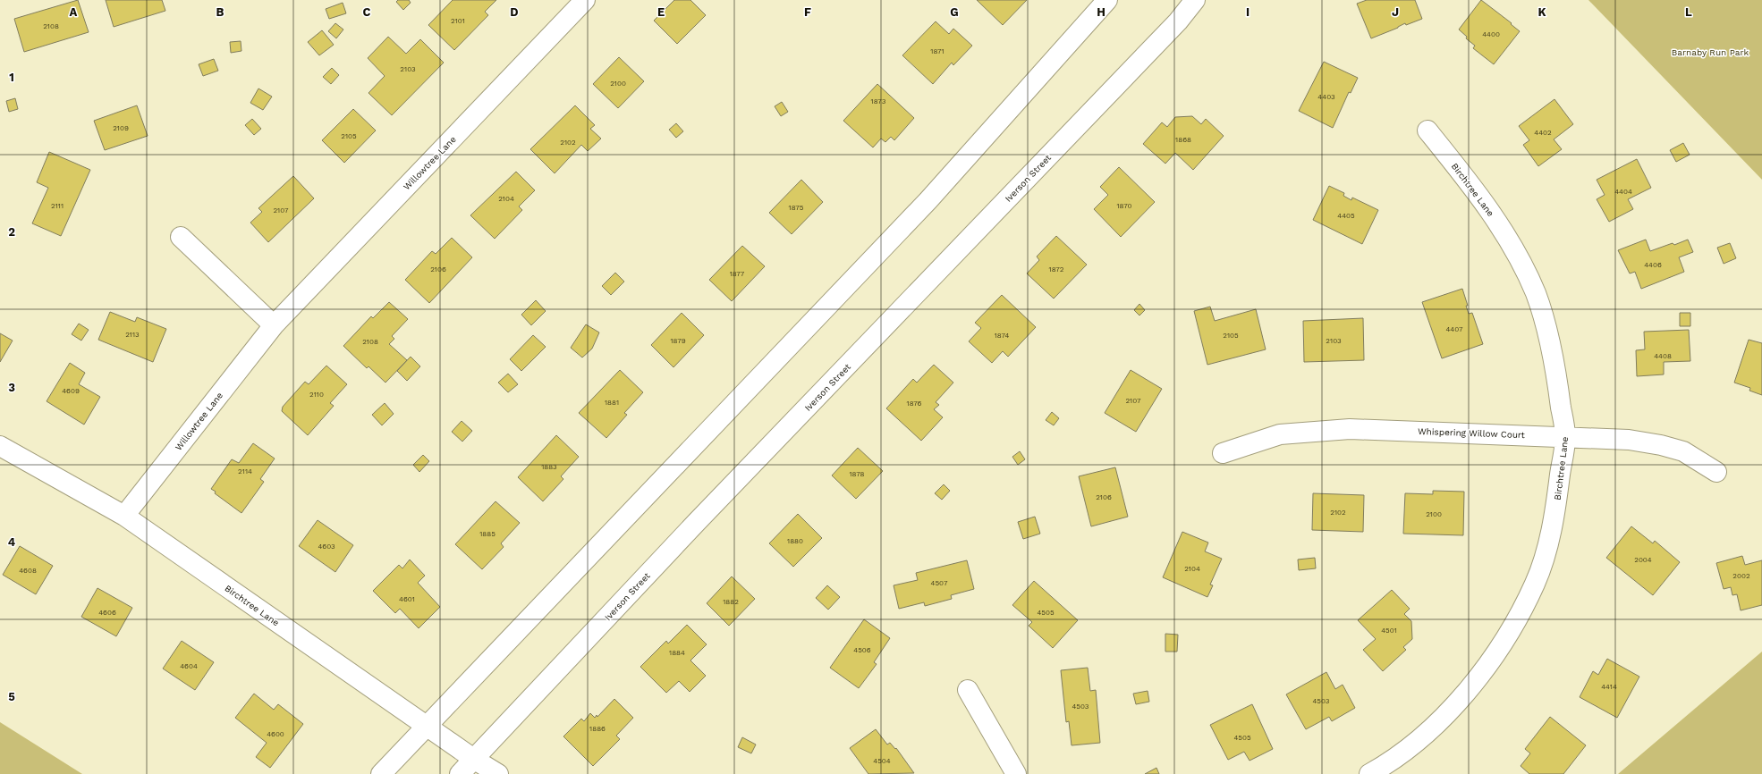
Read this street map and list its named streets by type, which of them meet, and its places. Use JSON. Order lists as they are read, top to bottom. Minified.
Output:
{"streets":{"street":["Willowtree Lane","Iverson Street","Birchtree Lane","Whispering Willow Court"]},"crossings":[["Willowtree Lane","Birchtree Lane"],["Iverson Street","Birchtree Lane"],["Birchtree Lane","Whispering Willow Court"]],"parks":["Barnaby Run Park"],"house_numbers":["2101","2108","4400","1871","2103","2100","4403","1873","2109","4402","2105","1868","2102","4404","2104","2111","1870","1875","2107","4405","4406","2106","1872","1877","4407","2113","1874","2105","1879","2103","2108","4408","4609","2110","2107","1881","1876","1883","2114","1878","2106","2102","2100","1885","1880","4603","2004","2104","4608","2002","4507","4601","1882","4606","4505","4501","4506","1884","4604","4414","4503","4503","1886","4600","4505","4504"],"grid":{"columns":["A","B","C","D","E","F","G","H","I","J","K","L"],"rows":["1","2","3","4","5"]}}
